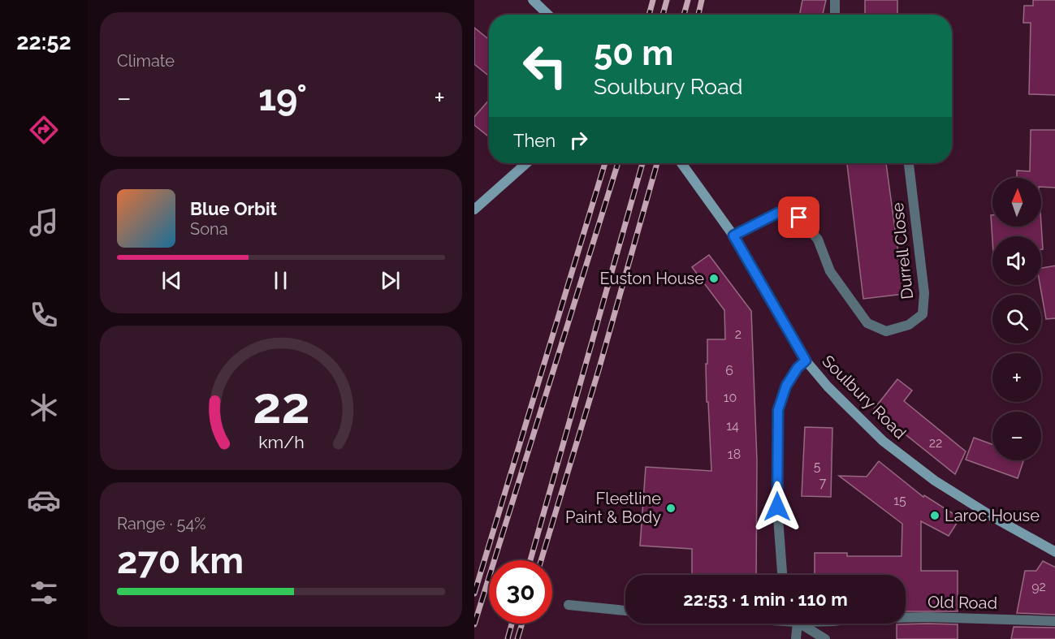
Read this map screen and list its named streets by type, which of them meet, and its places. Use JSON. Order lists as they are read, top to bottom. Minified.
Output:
{"streets":{"street":["Durrell Close","Soulbury Road","Old Road"]},"crossings":[["Durrell Close","Soulbury Road"]],"places":["Euston House","Fleetline Paint & Body","Laroc House"],"house_numbers":["2","6","10","14","22","18","5","7","15","92"],"north":"top","page":{"tabs":"22:52","tile":["Climate",["Range · 54%","270 km"]],"turn":["50 m","Soulbury Road"],"heat":["−","19°","+"],"then":"Then","map_buttons":["+","−"],"song":["Blue Orbit","Sona"],"limit":"30","trip":"22:53 · 1 min · 110 m","gauge":["22","km/h"]}}
